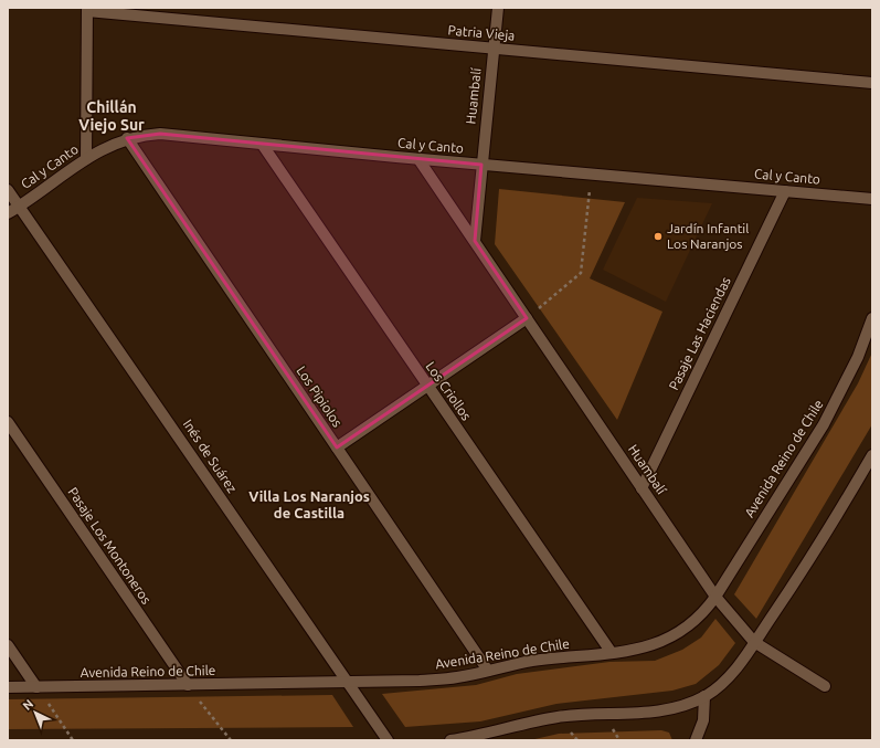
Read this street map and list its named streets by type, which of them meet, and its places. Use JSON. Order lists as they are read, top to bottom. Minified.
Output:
{"streets":{"street":["Patria Vieja","Huambalí","Cal y Canto","Pasaje Las Haciendas","Los Criollos","Los Pipiolos","Inés de Suárez","Avenida Reino de Chile","Pasaje Los Montoneros"]},"crossings":[["Patria Vieja","Huambalí"],["Huambalí","Cal y Canto"],["Huambalí","Pasaje Las Haciendas"],["Huambalí","Avenida Reino de Chile"],["Cal y Canto","Pasaje Las Haciendas"],["Cal y Canto","Los Criollos"],["Cal y Canto","Los Pipiolos"],["Cal y Canto","Inés de Suárez"],["Los Criollos","Avenida Reino de Chile"],["Los Pipiolos","Avenida Reino de Chile"],["Inés de Suárez","Avenida Reino de Chile"],["Avenida Reino de Chile","Pasaje Los Montoneros"]],"districts":["Chillán Viejo Sur","Villa Los Naranjos de Castilla"],"places":["Jardín Infantil Los Naranjos"],"north":"top left"}
